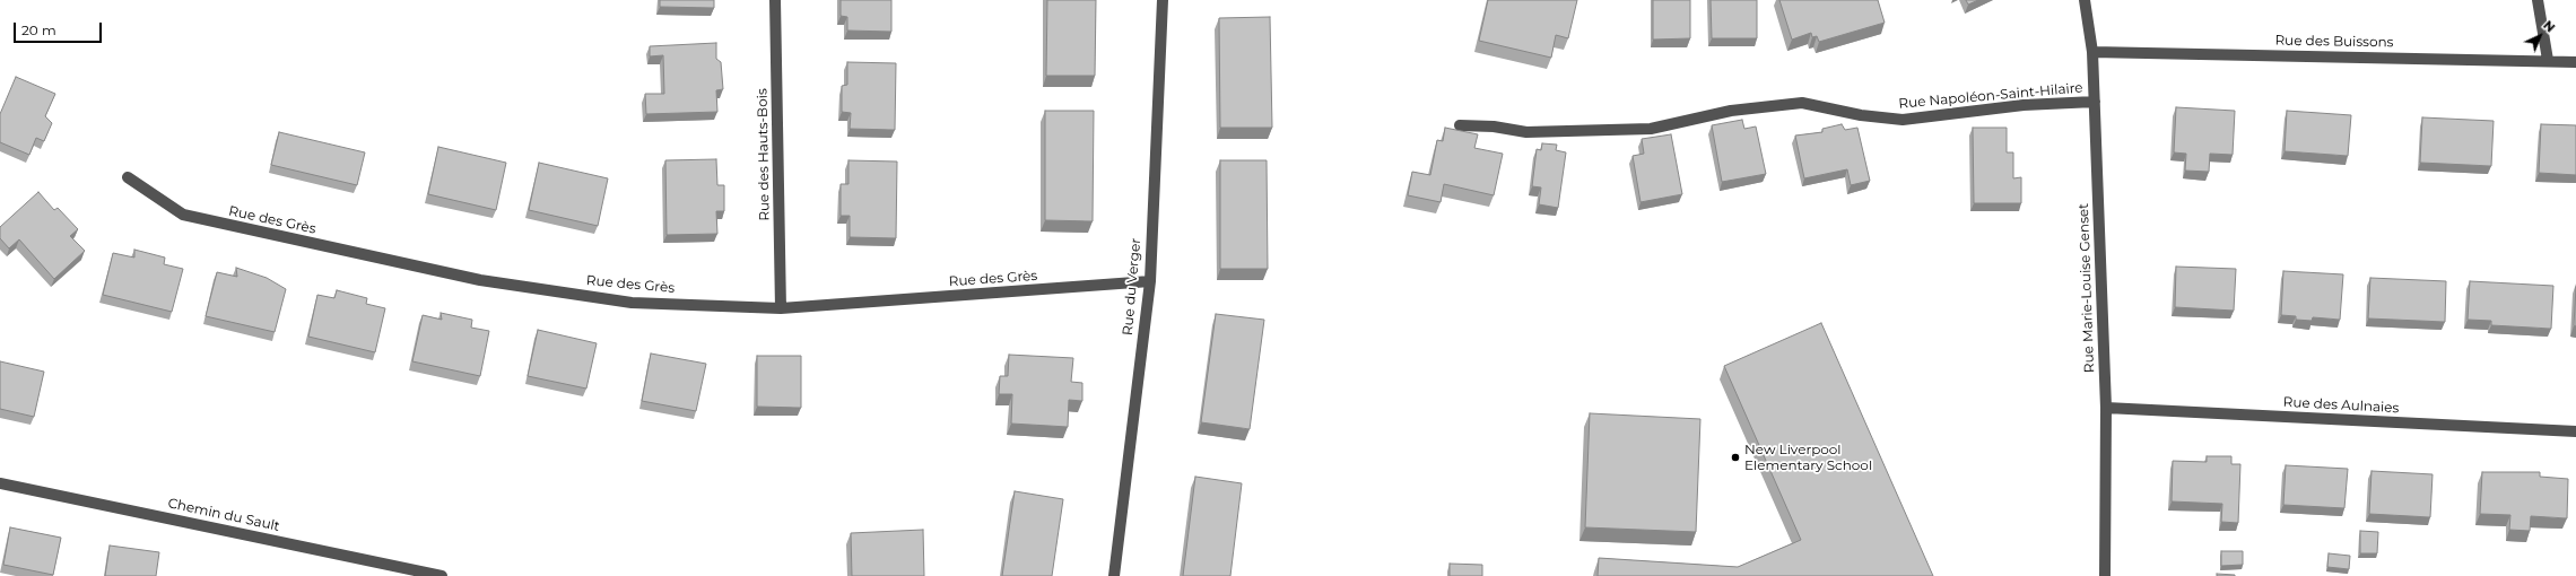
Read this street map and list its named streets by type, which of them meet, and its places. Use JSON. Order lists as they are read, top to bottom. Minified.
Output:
{"streets":{"street":["Rue des Buissons","Rue Napoléon-Saint-Hilaire","Rue des Hauts-Bois","Rue des Grès","Rue du Verger","Rue Marie-Louise Genset","Rue des Aulnaies","Chemin du Sault"]},"crossings":[["Rue des Buissons","Rue Marie-Louise Genset"],["Rue Napoléon-Saint-Hilaire","Rue Marie-Louise Genset"],["Rue des Hauts-Bois","Rue des Grès"],["Rue des Grès","Rue du Verger"],["Rue Marie-Louise Genset","Rue des Aulnaies"]],"places":["New Liverpool Elementary School"],"scale_bar":"20 m","north":"top right"}
